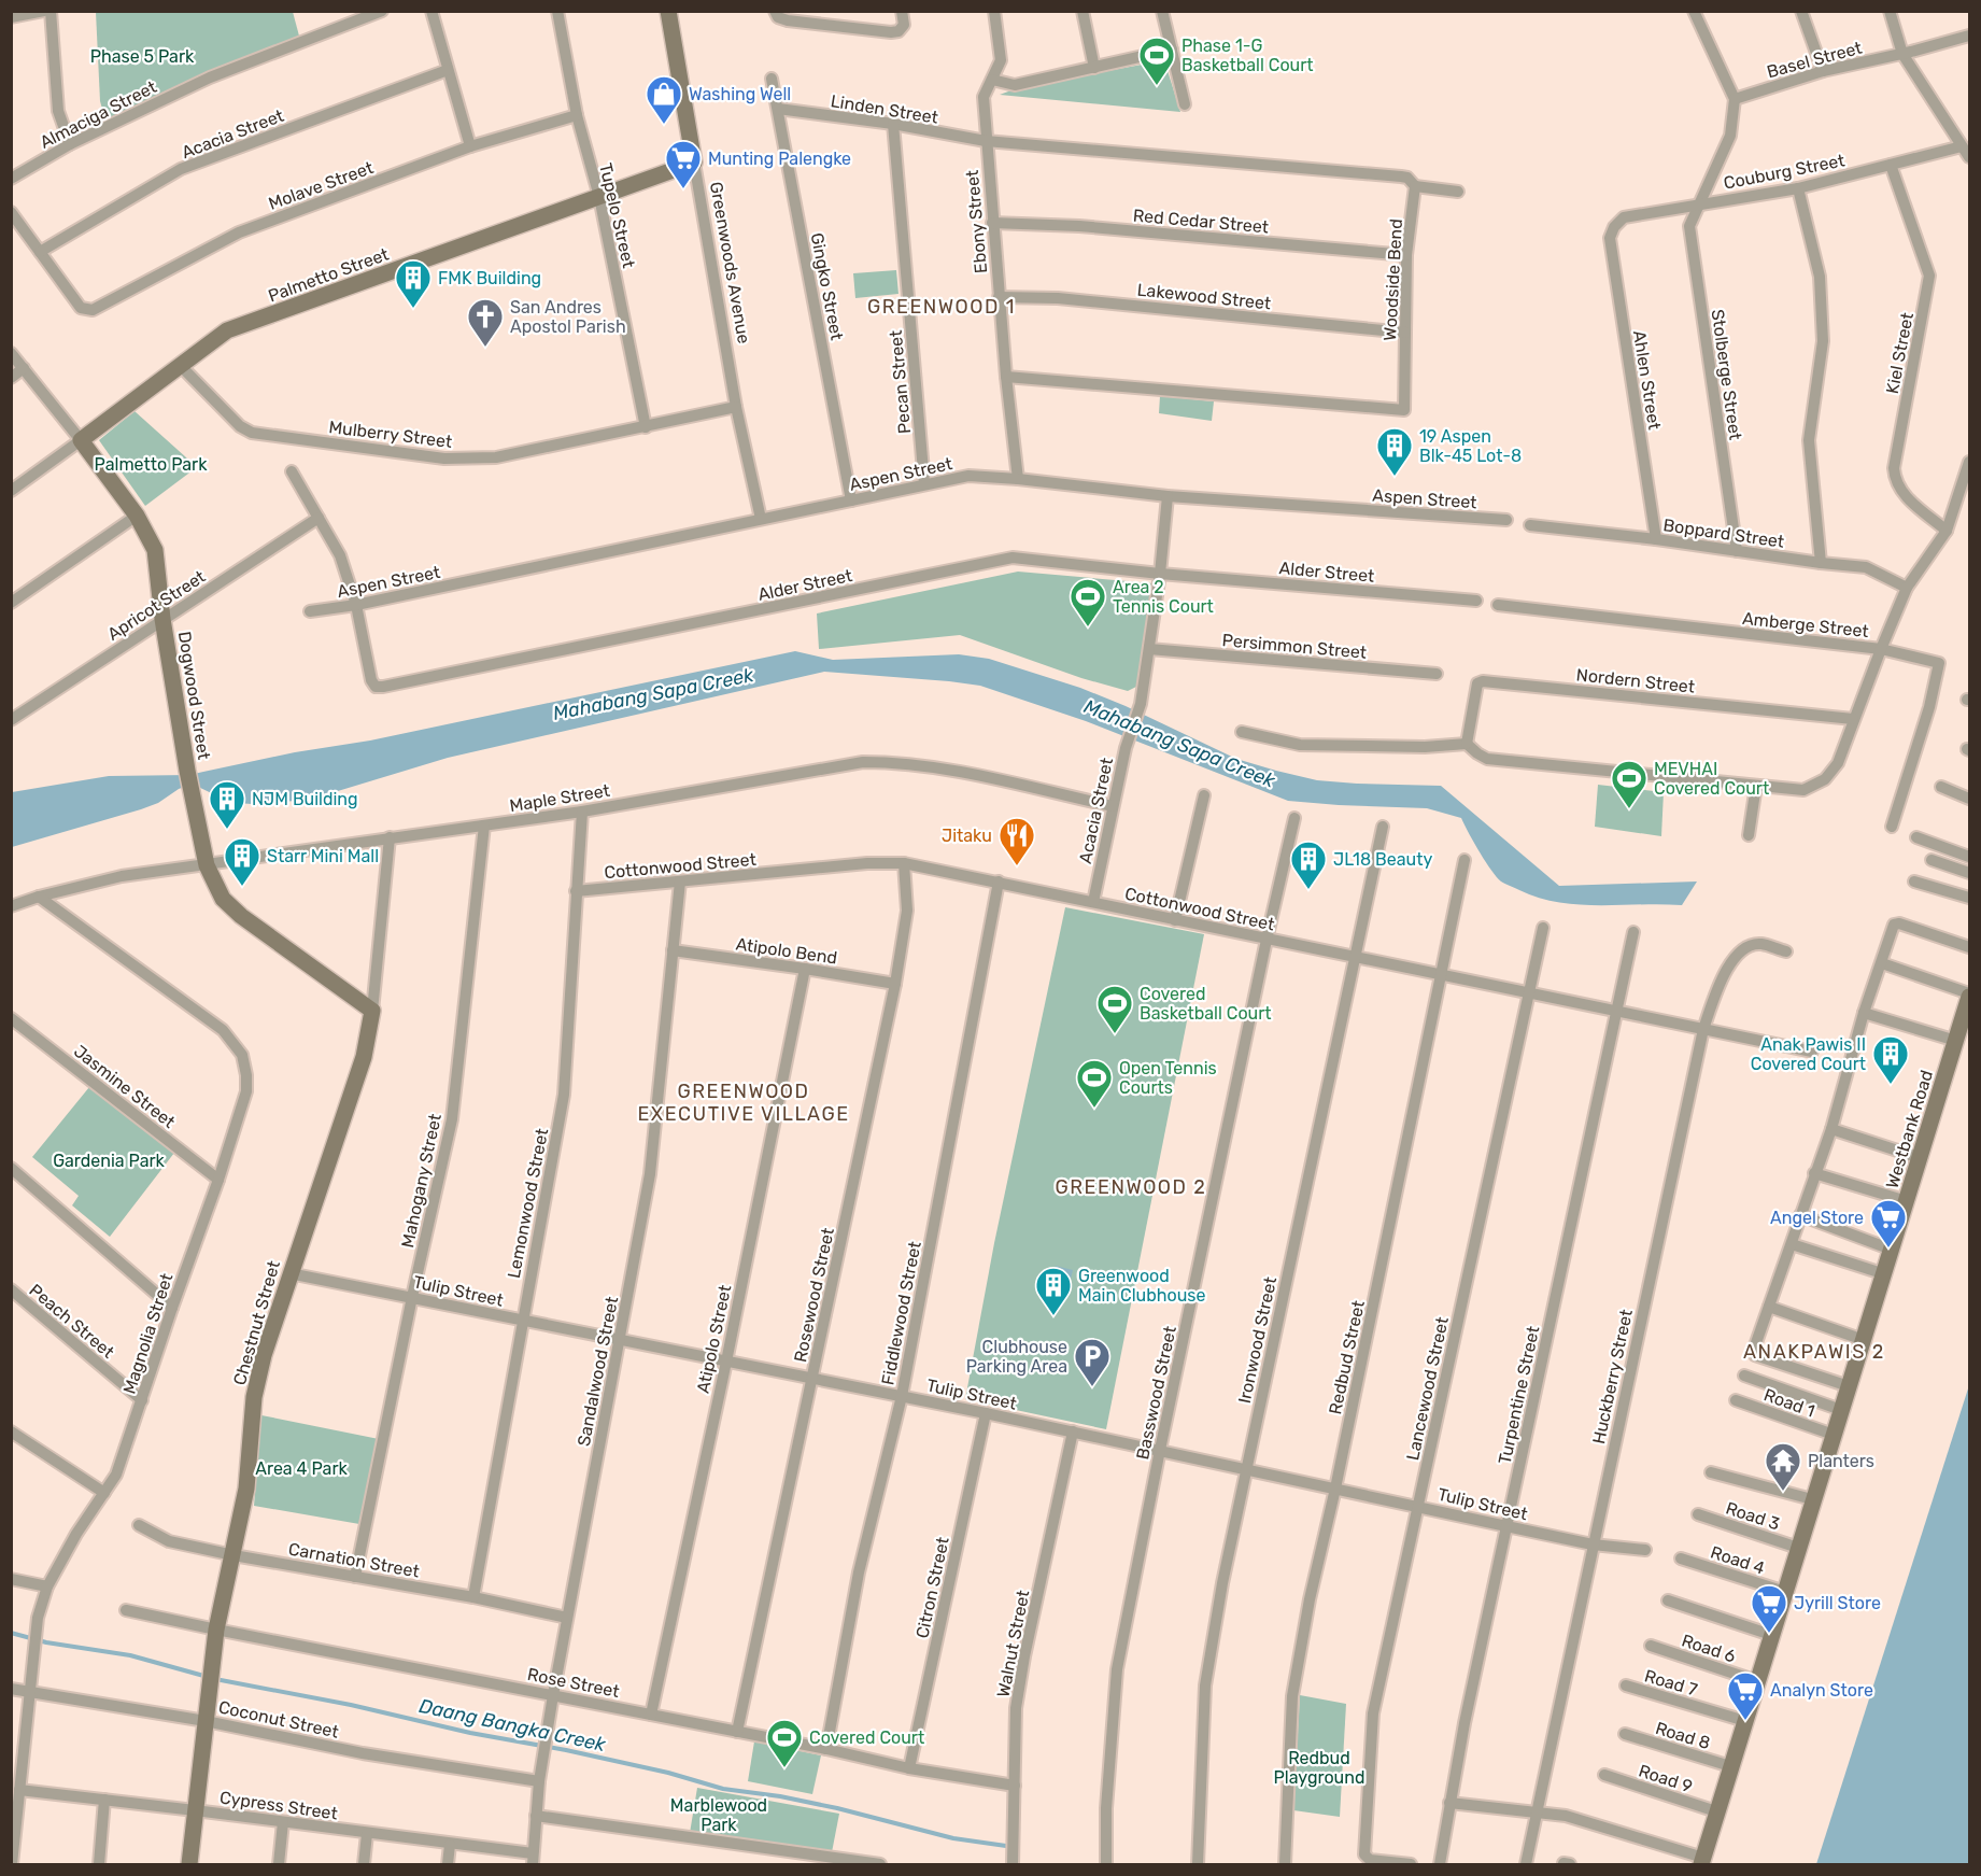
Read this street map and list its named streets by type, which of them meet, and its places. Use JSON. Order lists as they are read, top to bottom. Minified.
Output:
{"streets":{"street":["Basel Street","Linden Street","Almaciga Street","Acacia Street","Couburg Street","Molave Street","Tupelo Street","Red Cedar Street","Ebony Street","Greenwoods Avenue","Palmetto Street","Woodside Bend","Gingko Street","Lakewood Street","Kiel Street","Stolberge Street","Ahlen Street","Pecan Street","Mulberry Street","Aspen Street","Boppard Street","Alder Street","Apricot Street","Amberge Street","Persimmon Street","Nordern Street","Dogwood Street","Maple Street","Cottonwood Street","Atipolo Bend","Jasmine Street","Westbank Road","Mahogany Street","Lemonwood Street","Tulip Street","Rosewood Street","Fiddlewood Street","Peach Street","Chestnut Street","Magnolia Street","Atipolo Street","Ironwood Street","Redbud Street","Sandalwood Street","Huckberry Street","Lancewood Street","Basswood Street","Turpentine Street","Road 1","Road 3","Carnation Street","Road 4","Citron Street","Walnut Street","Road 6","Rose Street","Road 7","Coconut Street","Road 8","Road 9","Cypress Street"]},"crossings":[["Basel Street","Stolberge Street"],["Linden Street","Ebony Street"],["Linden Street","Gingko Street"],["Linden Street","Pecan Street"],["Acacia Street","Molave Street"],["Acacia Street","Aspen Street"],["Acacia Street","Alder Street"],["Acacia Street","Persimmon Street"],["Acacia Street","Maple Street"],["Acacia Street","Cottonwood Street"],["Couburg Street","Kiel Street"],["Couburg Street","Stolberge Street"],["Couburg Street","Ahlen Street"],["Molave Street","Tupelo Street"],["Tupelo Street","Palmetto Street"],["Tupelo Street","Mulberry Street"],["Red Cedar Street","Ebony Street"],["Red Cedar Street","Woodside Bend"],["Ebony Street","Woodside Bend"],["Ebony Street","Lakewood Street"],["Ebony Street","Aspen Street"],["Greenwoods Avenue","Palmetto Street"],["Greenwoods Avenue","Mulberry Street"],["Greenwoods Avenue","Aspen Street"],["Palmetto Street","Mulberry Street"],["Palmetto Street","Dogwood Street"],["Woodside Bend","Lakewood Street"],["Gingko Street","Aspen Street"],["Stolberge Street","Boppard Street"],["Ahlen Street","Boppard Street"],["Pecan Street","Aspen Street"],["Aspen Street","Alder Street"],["Alder Street","Apricot Street"],["Apricot Street","Dogwood Street"],["Dogwood Street","Maple Street"],["Dogwood Street","Chestnut Street"],["Maple Street","Mahogany Street"],["Maple Street","Lemonwood Street"],["Maple Street","Chestnut Street"],["Maple Street","Magnolia Street"],["Cottonwood Street","Lemonwood Street"],["Cottonwood Street","Rosewood Street"],["Cottonwood Street","Fiddlewood Street"],["Cottonwood Street","Ironwood Street"],["Cottonwood Street","Redbud Street"],["Cottonwood Street","Sandalwood Street"],["Cottonwood Street","Huckberry Street"],["Cottonwood Street","Lancewood Street"],["Cottonwood Street","Basswood Street"],["Cottonwood Street","Turpentine Street"],["Atipolo Bend","Rosewood Street"],["Atipolo Bend","Atipolo Street"],["Atipolo Bend","Sandalwood Street"],["Jasmine Street","Magnolia Street"],["Westbank Road","Road 1"],["Westbank Road","Road 3"],["Westbank Road","Road 4"],["Westbank Road","Road 6"],["Westbank Road","Road 7"],["Westbank Road","Road 8"],["Westbank Road","Road 9"],["Mahogany Street","Tulip Street"],["Mahogany Street","Carnation Street"],["Lemonwood Street","Tulip Street"],["Lemonwood Street","Carnation Street"],["Tulip Street","Rosewood Street"],["Tulip Street","Fiddlewood Street"],["Tulip Street","Chestnut Street"],["Tulip Street","Atipolo Street"],["Tulip Street","Ironwood Street"],["Tulip Street","Redbud Street"],["Tulip Street","Sandalwood Street"],["Tulip Street","Huckberry Street"],["Tulip Street","Lancewood Street"],["Tulip Street","Basswood Street"],["Tulip Street","Turpentine Street"],["Tulip Street","Citron Street"],["Tulip Street","Walnut Street"],["Rosewood Street","Rose Street"],["Fiddlewood Street","Rose Street"],["Peach Street","Magnolia Street"],["Chestnut Street","Carnation Street"],["Chestnut Street","Rose Street"],["Chestnut Street","Coconut Street"],["Chestnut Street","Cypress Street"],["Magnolia Street","Coconut Street"],["Magnolia Street","Cypress Street"],["Atipolo Street","Rose Street"],["Sandalwood Street","Carnation Street"],["Sandalwood Street","Rose Street"],["Sandalwood Street","Coconut Street"],["Sandalwood Street","Cypress Street"],["Citron Street","Rose Street"],["Walnut Street","Rose Street"]],"districts":["GREENWOOD 1","GREENWOOD EXECUTIVE VILLAGE","GREENWOOD 2","ANAKPAWIS 2"],"water":["Mahabang Sapa Creek","Daang Bangka Creek"],"parks":["Phase 5 Park","Palmetto Park","Gardenia Park","Area 4 Park","Redbud Playground","Marblewood Park"],"places":{"sports":["Phase 1-G Basketball Court","Area 2 Tennis Court","MEVHAI Covered Court","Covered Basketball Court","Open Tennis Courts","Covered Court"],"shop":["Washing Well"],"supermarket":["Munting Palengke","Angel Store","Jyrill Store","Analyn Store"],"building":["FMK Building","19 Aspen Blk-45 Lot-8","NJM Building","Starr Mini Mall","JL18 Beauty","Anak Pawis II Covered Court","Greenwood Main Clubhouse"],"church":["San Andres Apostol Parish"],"restaurant":["Jitaku"],"parking":["Clubhouse Parking Area"],"temple":["Planters"]}}
